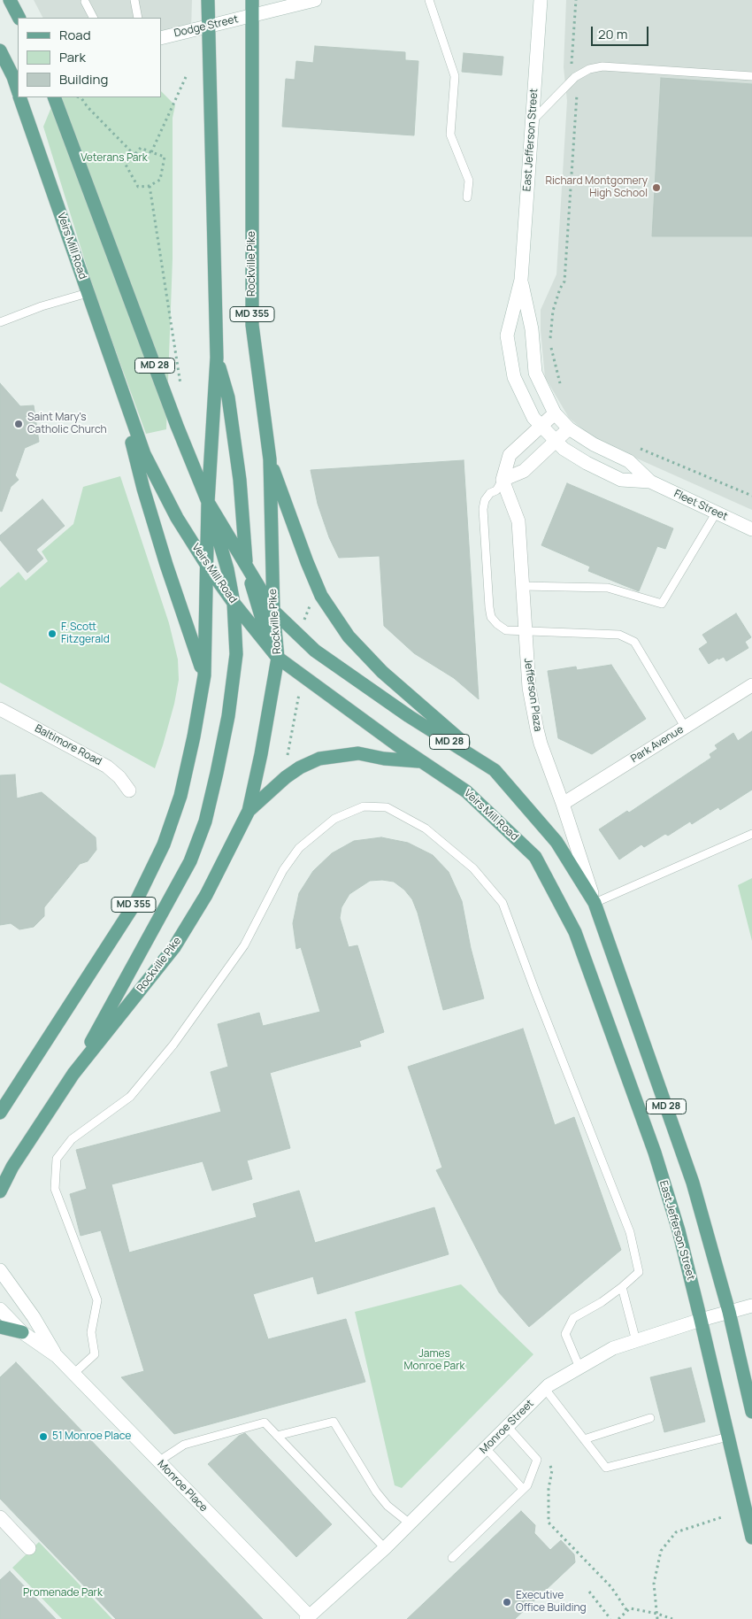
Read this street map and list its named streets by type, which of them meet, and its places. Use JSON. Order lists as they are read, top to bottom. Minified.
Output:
{"streets":{"main road":["East Jefferson Street","Veirs Mill Road","Rockville Pike","MD 355","MD 28"],"street":["Dodge Street","Fleet Street","Jefferson Plaza","Park Avenue","Baltimore Road","Monroe Street","Monroe Place"]},"crossings":[["Dodge Street","Rockville Pike"],["Dodge Street","MD 355"],["East Jefferson Street","Veirs Mill Road"],["East Jefferson Street","Fleet Street"],["East Jefferson Street","Monroe Street"],["Veirs Mill Road","Rockville Pike"],["Veirs Mill Road","MD 355"],["Rockville Pike","MD 28"],["MD 355","MD 28"],["MD 28","Jefferson Plaza"],["MD 28","Monroe Street"],["Jefferson Plaza","Park Avenue"],["Monroe Street","Monroe Place"]],"parks":["Veterans Park","James Monroe Park","Promenade Park"],"places":["Richard Montgomery High School","Saint Mary's Catholic Church","F. Scott Fitzgerald","51 Monroe Place","Executive Office Building"],"legend":["Road","Park","Building"],"scale_bar":"20 m"}
